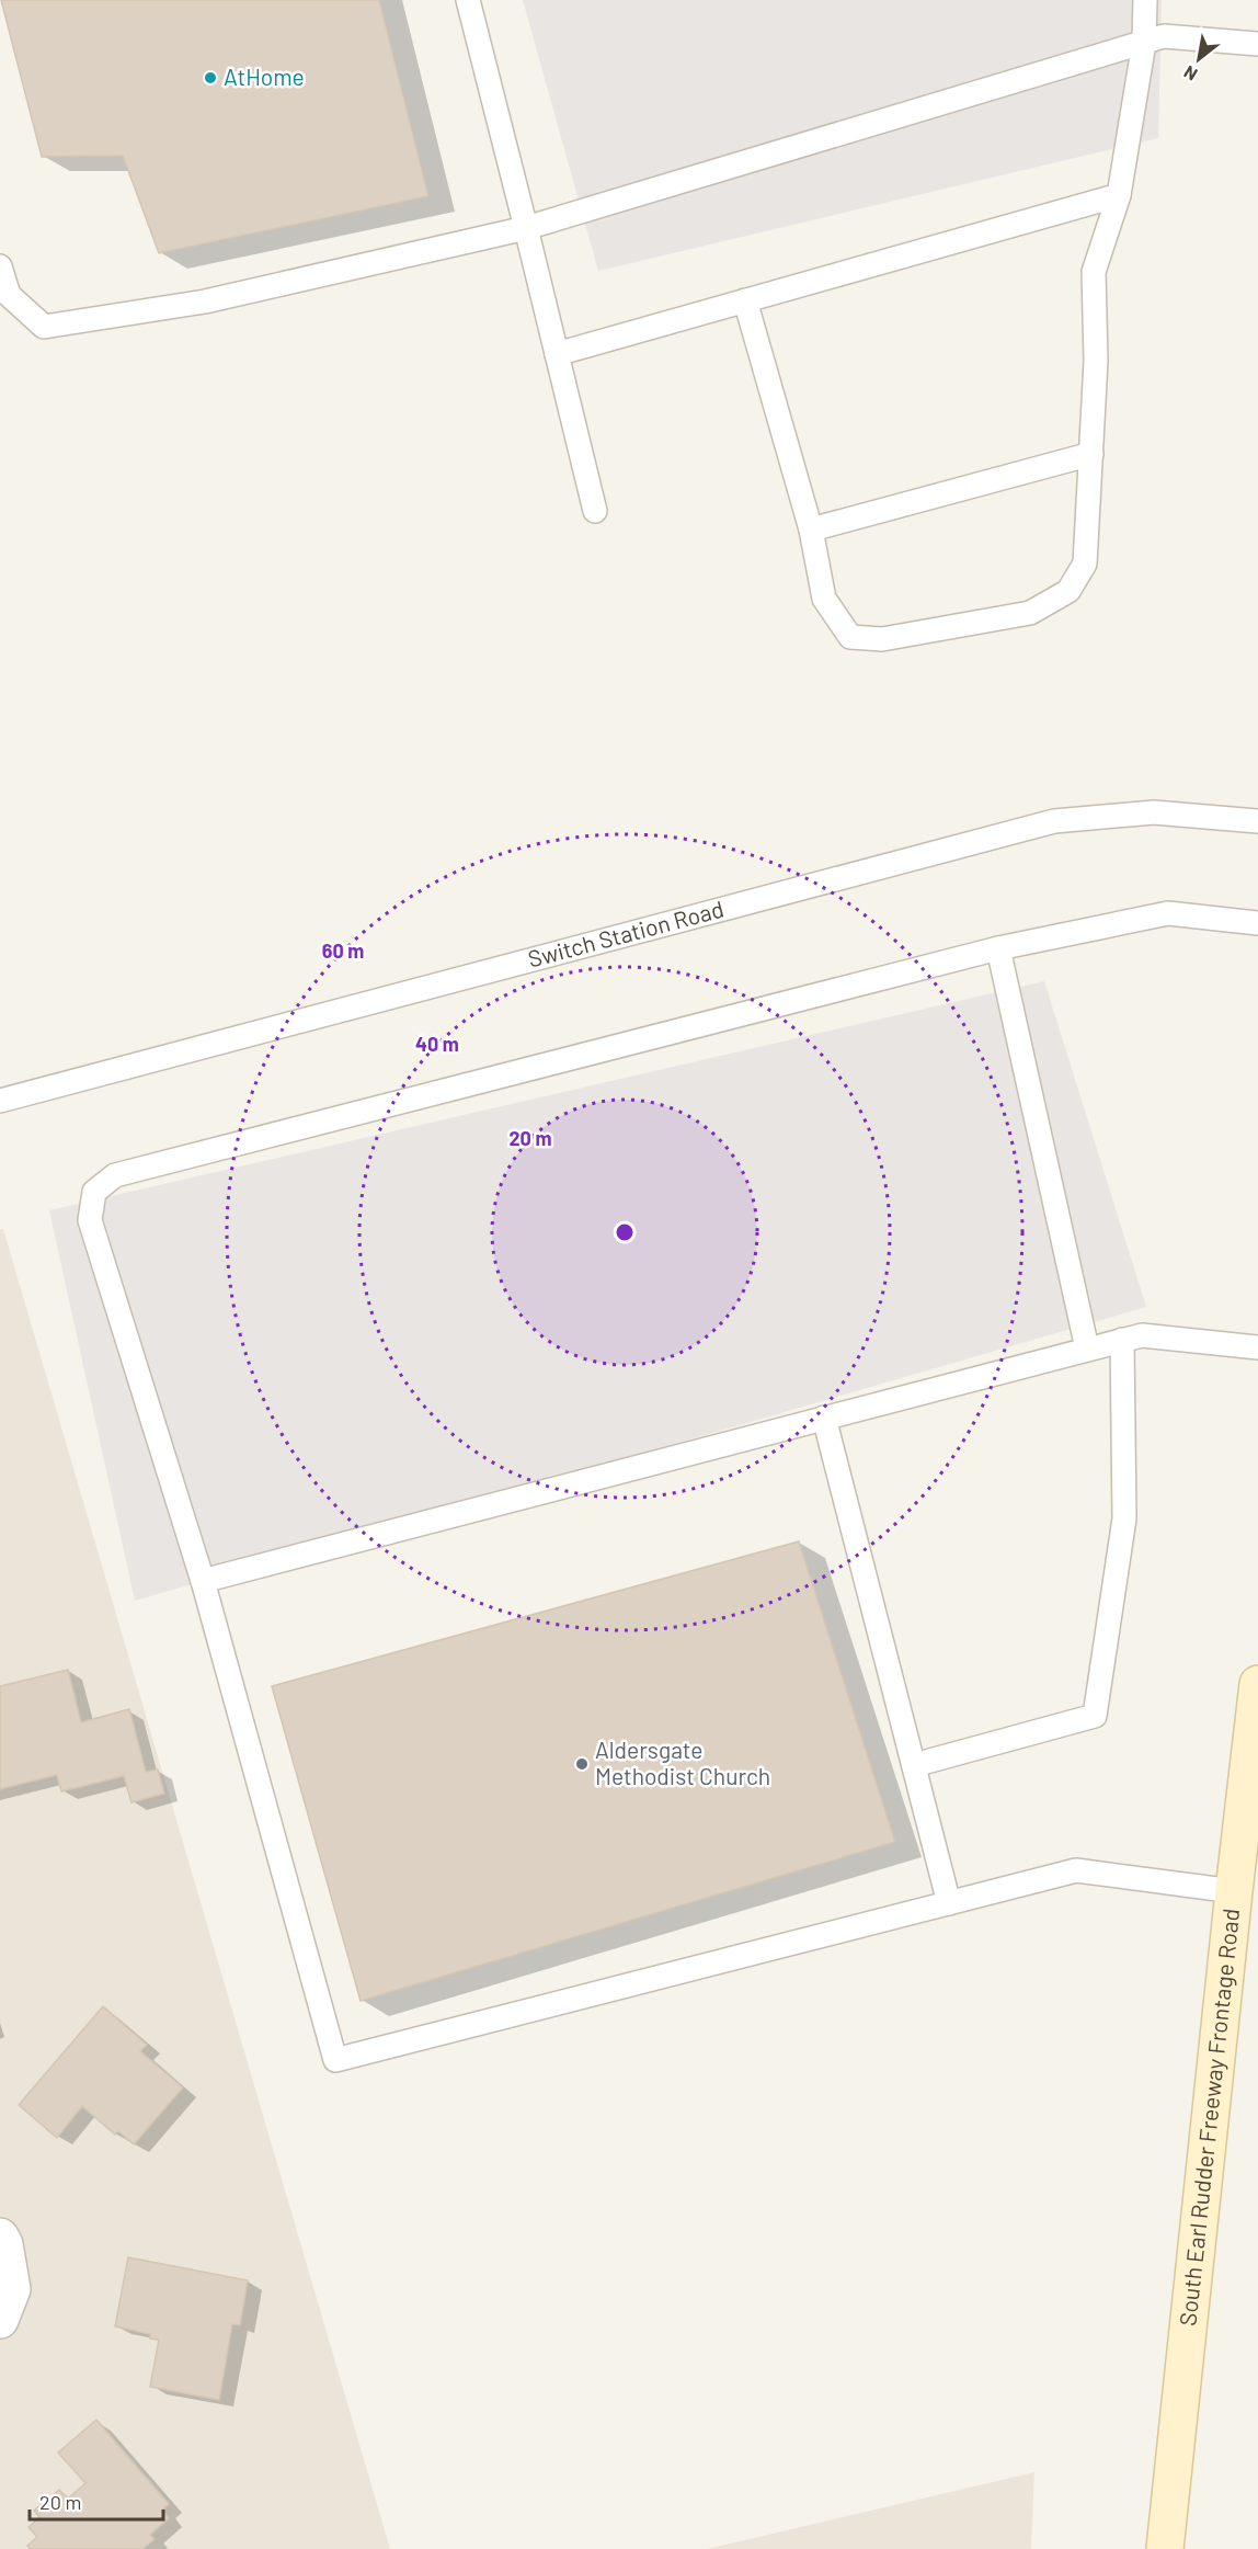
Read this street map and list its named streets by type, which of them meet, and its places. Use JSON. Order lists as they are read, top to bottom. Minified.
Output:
{"streets":{"main road":["South Earl Rudder Freeway Frontage Road"],"lane":["Switch Station Road"]},"places":["AtHome","Aldersgate Methodist Church"],"scale_bar":"20 m","north":"bottom left","rings":["60 m","40 m","20 m"]}
